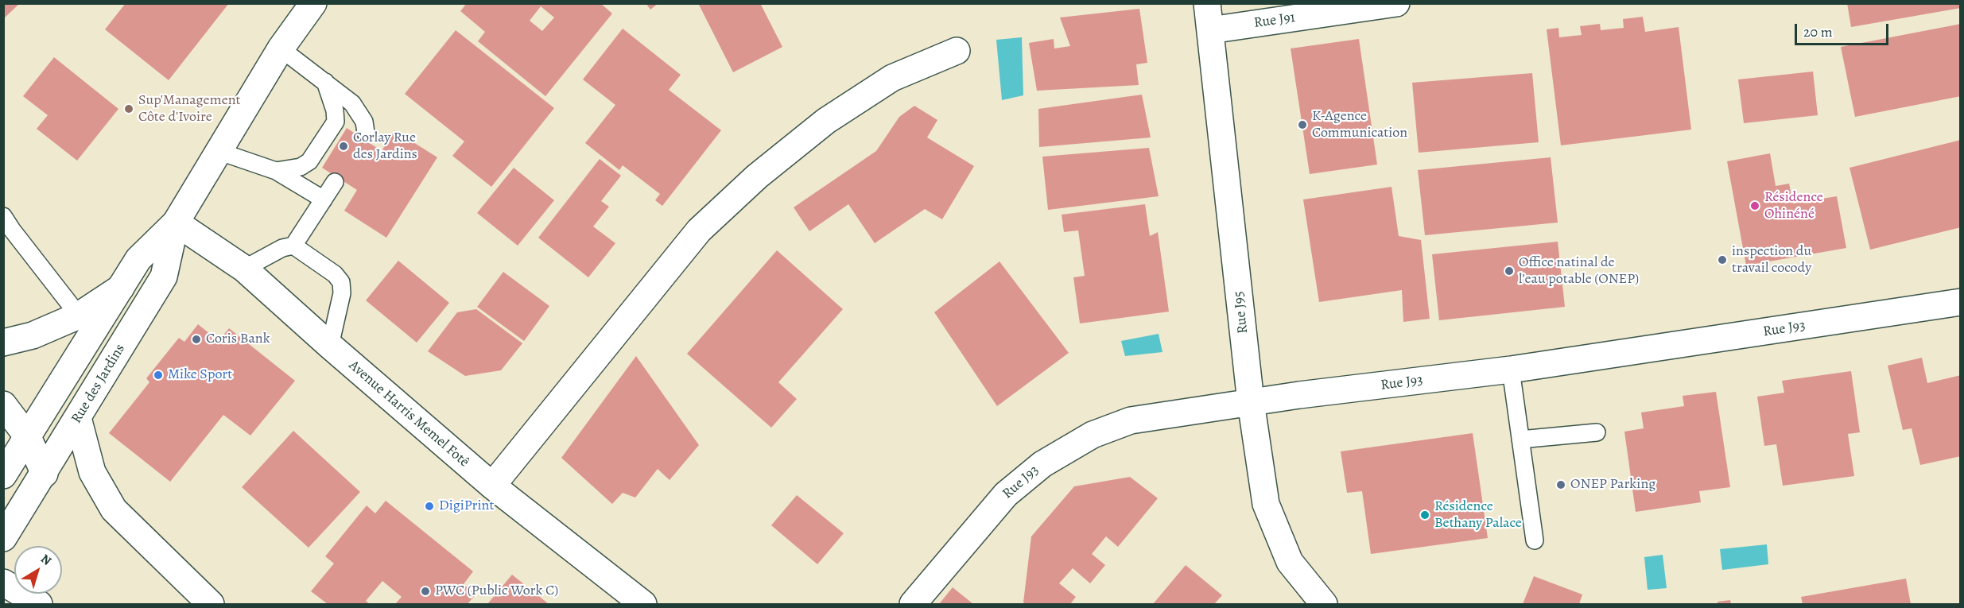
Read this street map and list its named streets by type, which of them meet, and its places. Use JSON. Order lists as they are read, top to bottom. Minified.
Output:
{"streets":{"main road":["Rue J91","Rue J95","Rue J93","Rue des Jardins","Avenue Harris Memel Fotê"]},"crossings":[["Rue J91","Rue J95"],["Rue J95","Rue J93"],["Rue des Jardins","Avenue Harris Memel Fotê"]],"places":["Sup'Management Côte d'Ivoire","K-Agence Communication","Corlay Rue des Jardins","Résidence Ohinéné","inspection du travail cocody","Office natinal de l’eau potable (ONEP)","Coris Bank","Mike Sport","ONEP Parking","DigiPrint","Résidence Bethany Palace","PWC (Public Work C)"],"scale_bar":"20 m","north":"top right"}
